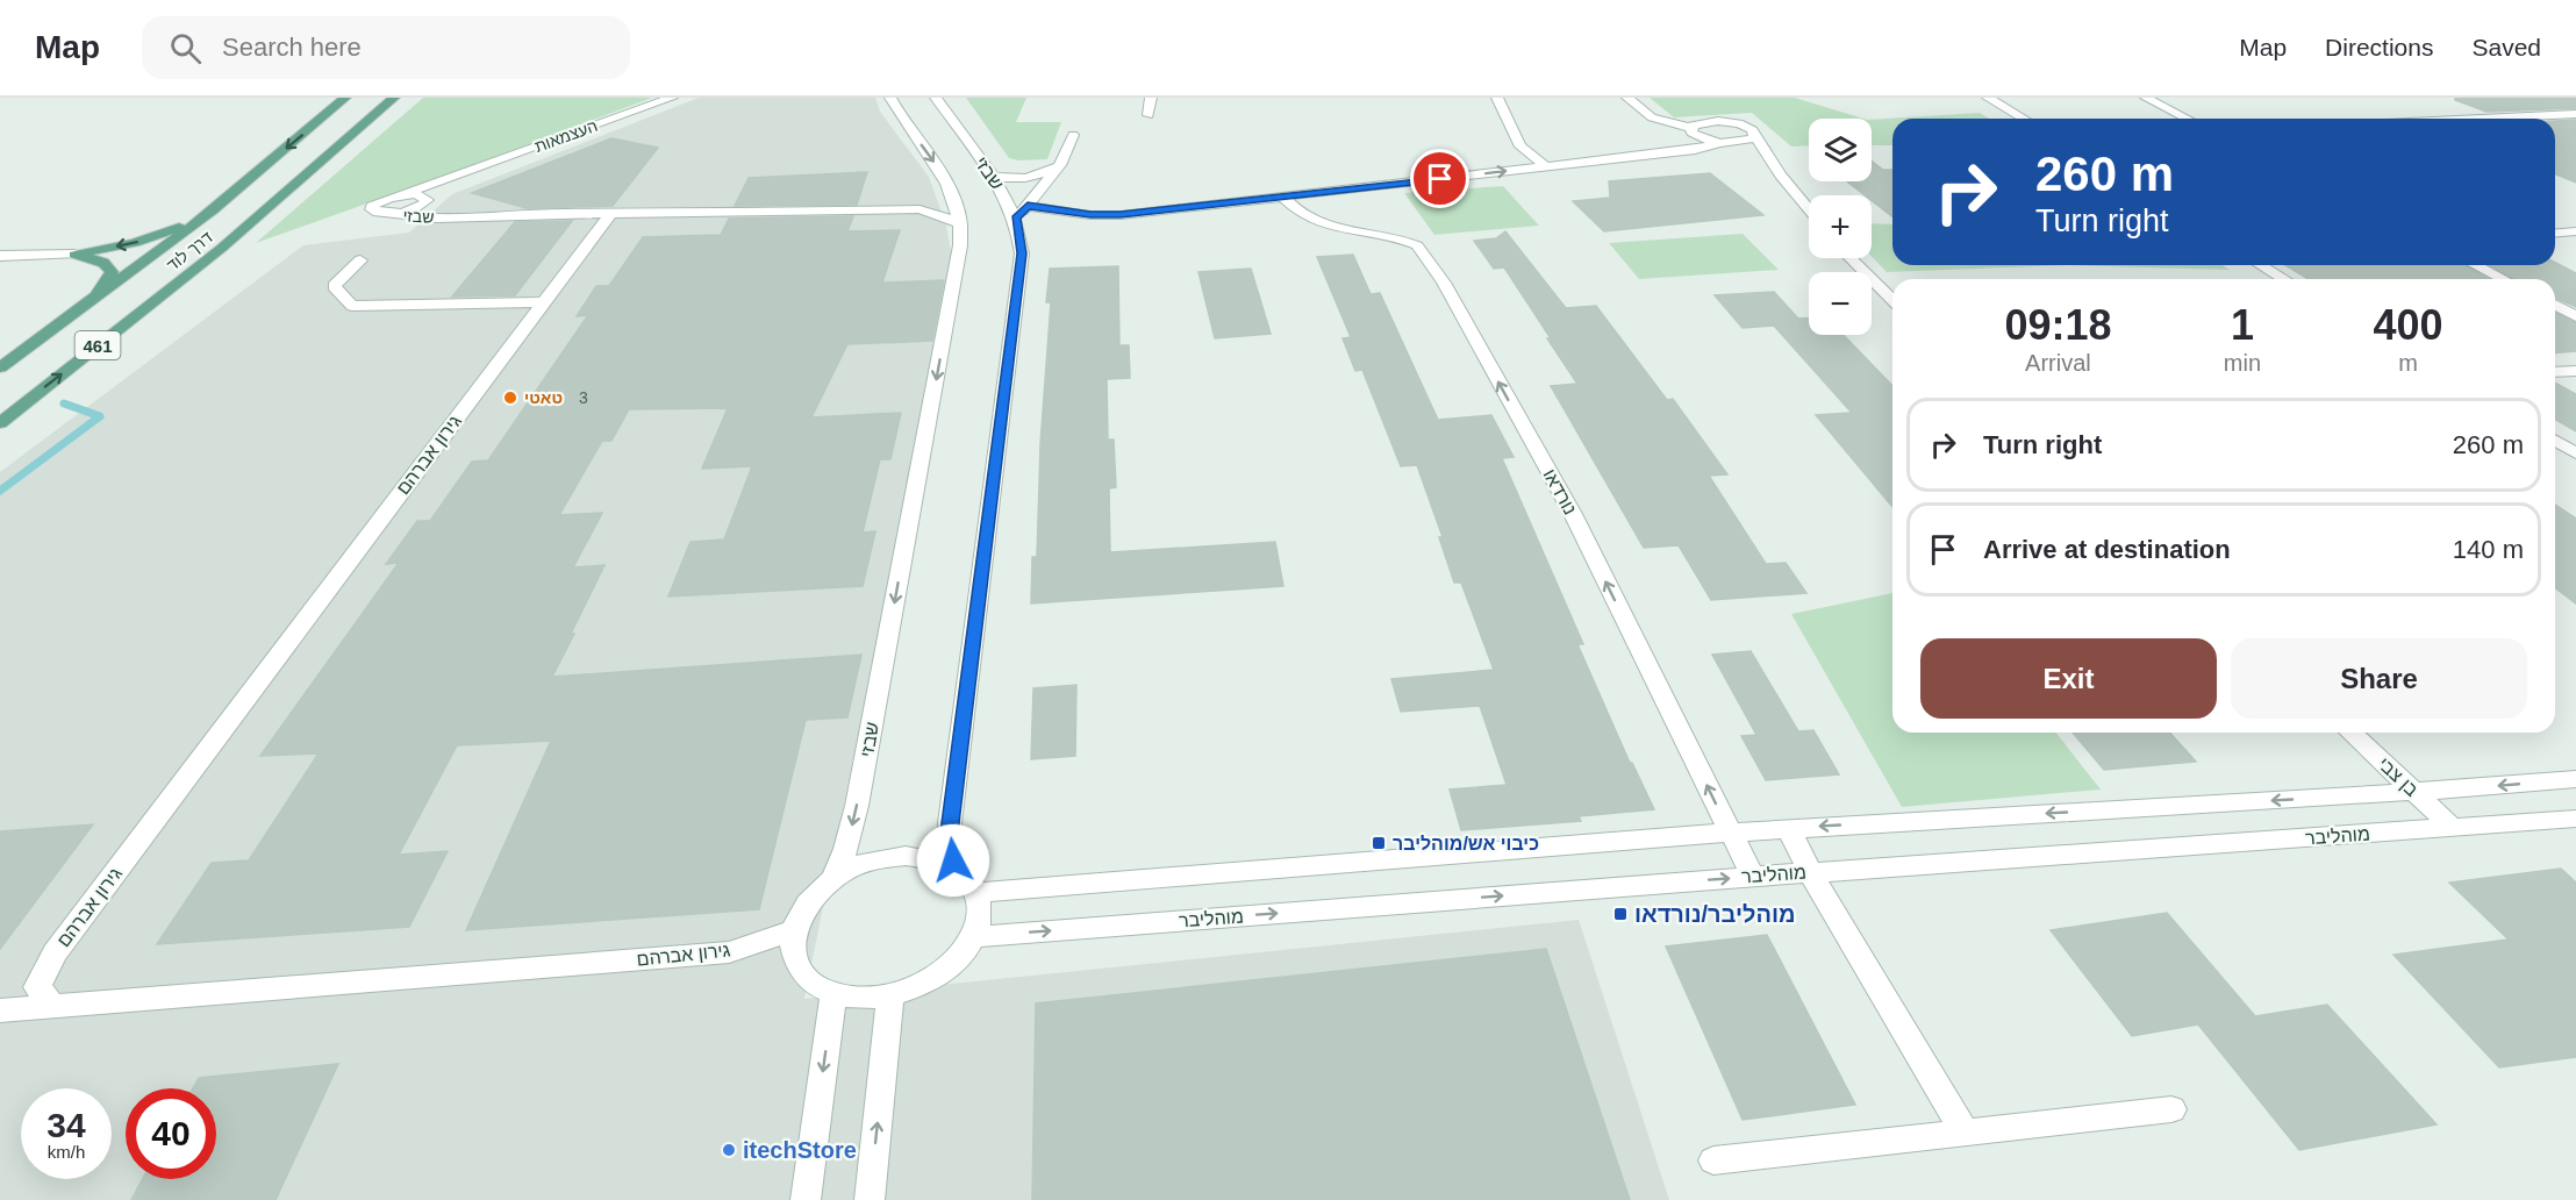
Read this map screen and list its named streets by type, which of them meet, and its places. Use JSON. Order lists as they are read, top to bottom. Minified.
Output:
{"streets":{"main road":["דרך לוד","461"],"street":["העצמאות","שבזי","גירון אברהם","נורדאו","בן צבי","מוהליבר"]},"crossings":[["העצמאות","שבזי"],["שבזי","גירון אברהם"],["שבזי","מוהליבר"],["דרך לוד","461"],["גירון אברהם","מוהליבר"],["נורדאו","מוהליבר"],["בן צבי","מוהליבר"]],"one_way":["נורדאו"],"places":{"other":["טאטי","itechStore"],"transit":["כיבוי אש/מוהליבר","מוהליבר/נורדאו"]},"house_numbers":["3"],"page":{"header":"Map","search":"Search here","nav":["Map","Directions","Saved"],"map_buttons":["+","−"],"turn":["260 m","Turn right"],"eta":["09:18","Arrival","1","min","400","m"],"list":[{"name":"Turn right","value":"260 m"},{"name":"Arrive at destination","value":"140 m"}],"buttons":["Exit","Share"],"speed":"34 km/h","limit":"40"}}
